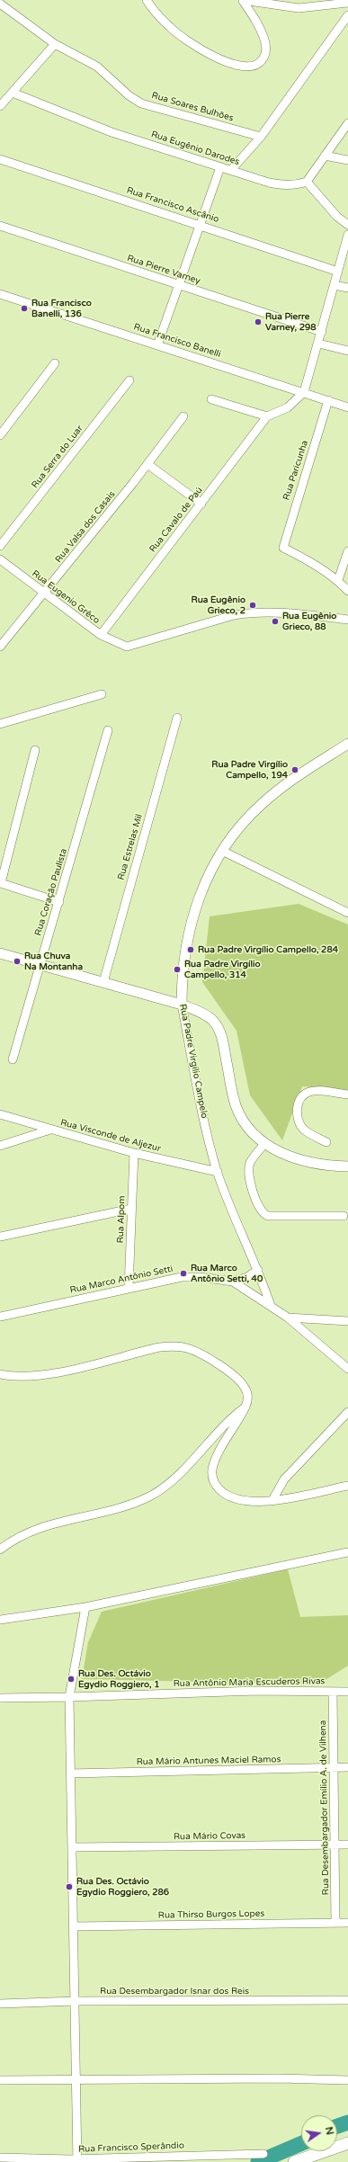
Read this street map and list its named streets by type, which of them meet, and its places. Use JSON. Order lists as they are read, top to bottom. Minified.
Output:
{"streets":{"street":["Rua Soares Bulhões","Rua Eugênio Darodes","Rua Francisco Ascânio","Rua Pierre Varney","Rua Francisco Banelli","Rua Serra do Luar","Rua Paricunha","Rua Cavalo de Paú","Rua Valsa dos Casais","Rua Eugenio Grêco","Rua Estrelas Mil","Rua Coração Paulista","Rua Padre Virgílio Campelo","Rua Visconde de Aljezur","Rua Alpom","Rua Marco Antônio Setti","Rua Antônio Maria Escuderos Rivas","Rua Mário Antunes Maciel Ramos","Rua Desembargador Emílio A. de Vilhena","Rua Mário Covas","Rua Thirso Burgos Lopes","Rua Desembargador Isnar dos Reis","Rua Francisco Sperândio"]},"crossings":[["Rua Francisco Banelli","Rua Paricunha"],["Rua Francisco Banelli","Rua Cavalo de Paú"],["Rua Cavalo de Paú","Rua Eugenio Grêco"],["Rua Valsa dos Casais","Rua Eugenio Grêco"],["Rua Padre Virgílio Campelo","Rua Visconde de Aljezur"],["Rua Padre Virgílio Campelo","Rua Marco Antônio Setti"],["Rua Visconde de Aljezur","Rua Alpom"],["Rua Alpom","Rua Marco Antônio Setti"],["Rua Antônio Maria Escuderos Rivas","Rua Desembargador Emílio A. de Vilhena"],["Rua Mário Antunes Maciel Ramos","Rua Desembargador Emílio A. de Vilhena"],["Rua Desembargador Emílio A. de Vilhena","Rua Mário Covas"],["Rua Desembargador Emílio A. de Vilhena","Rua Thirso Burgos Lopes"]],"places":["Rua Francisco Banelli, 136","Rua Pierre Varney, 298","Rua Eugênio Grieco, 2","Rua Eugênio Grieco, 88","Rua Padre Virgílio Campello, 194","Rua Padre Virgílio Campello, 284","Rua Chuva Na Montanha","Rua Padre Virgílio Campello, 314","Rua Marco Antônio Setti, 40","Rua Des. Octávio Egydio Roggiero, 1","Rua Des. Octávio Egydio Roggiero, 286"],"north":"right"}
